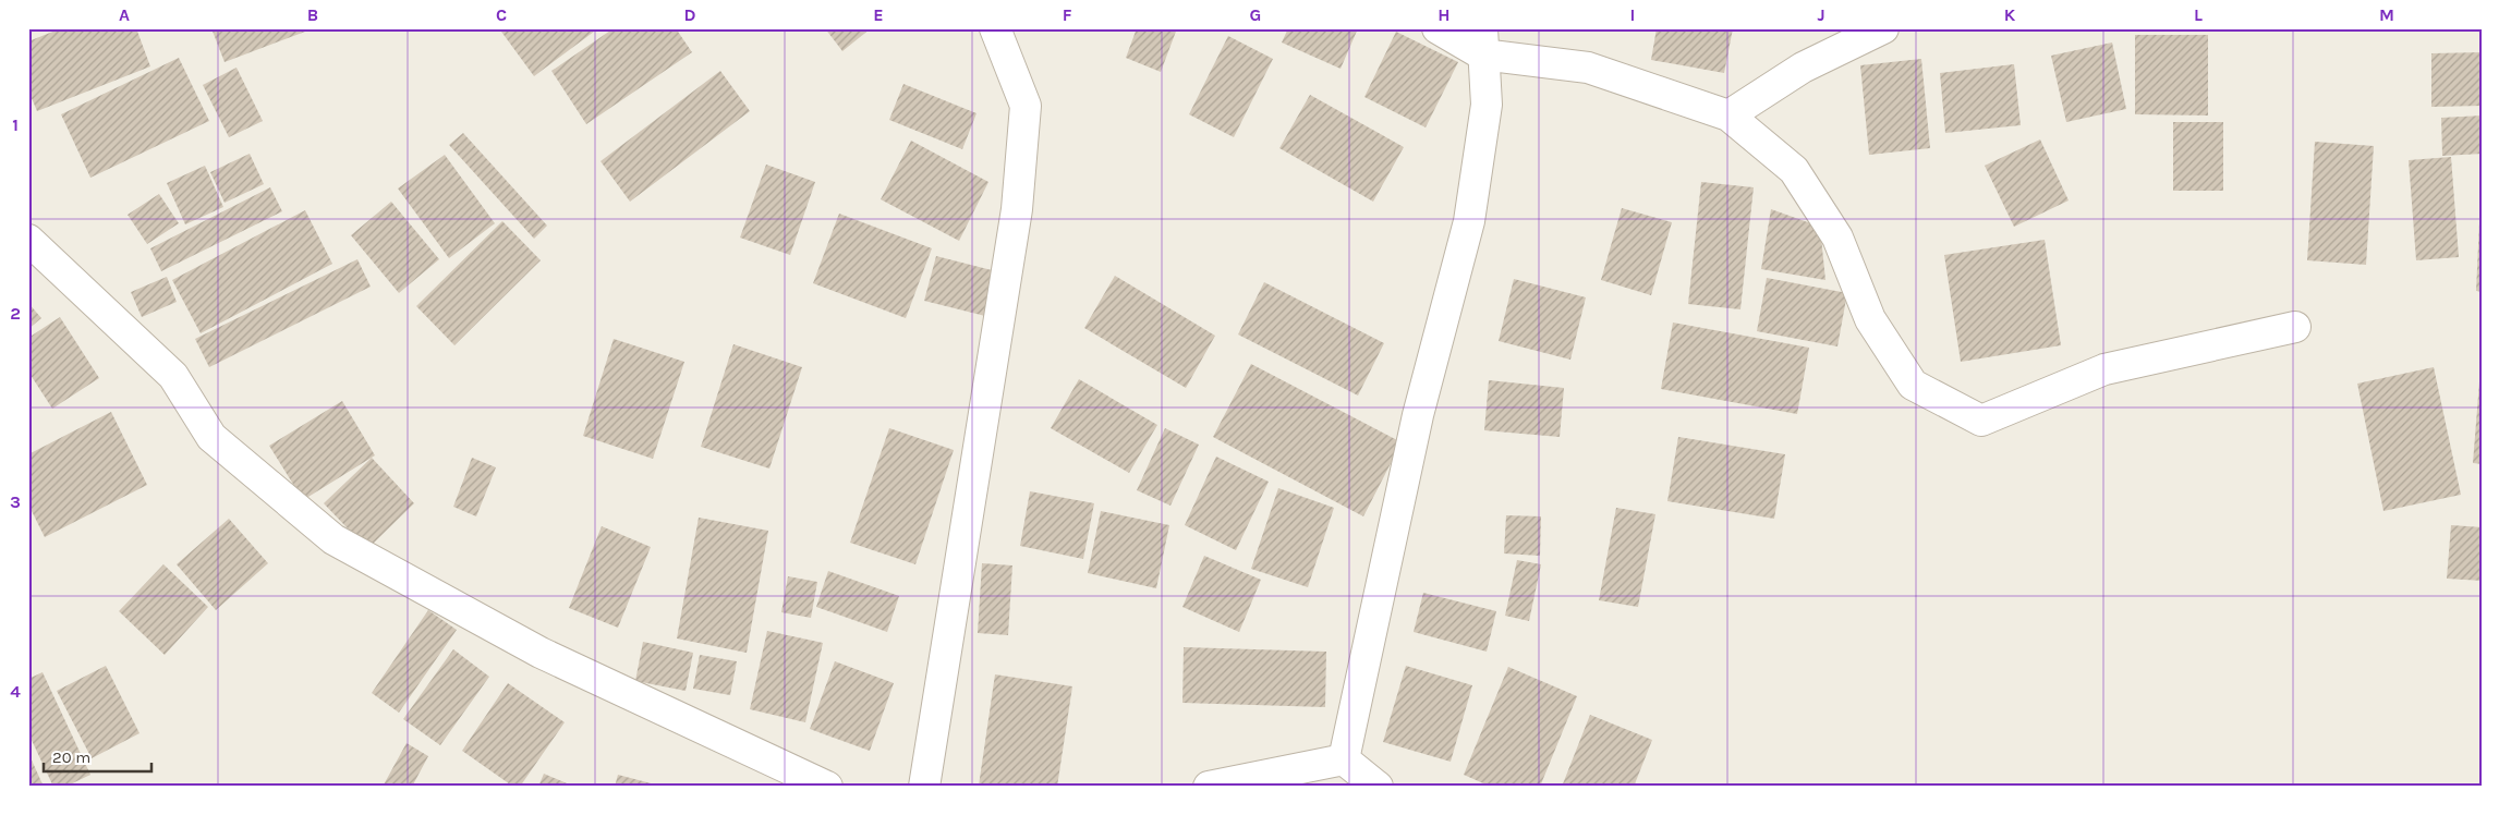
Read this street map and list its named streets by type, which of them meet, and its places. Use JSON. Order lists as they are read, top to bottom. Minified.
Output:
{"scale_bar":"20 m","grid":{"columns":["A","B","C","D","E","F","G","H","I","J","K","L","M"],"rows":["1","2","3","4"]}}
